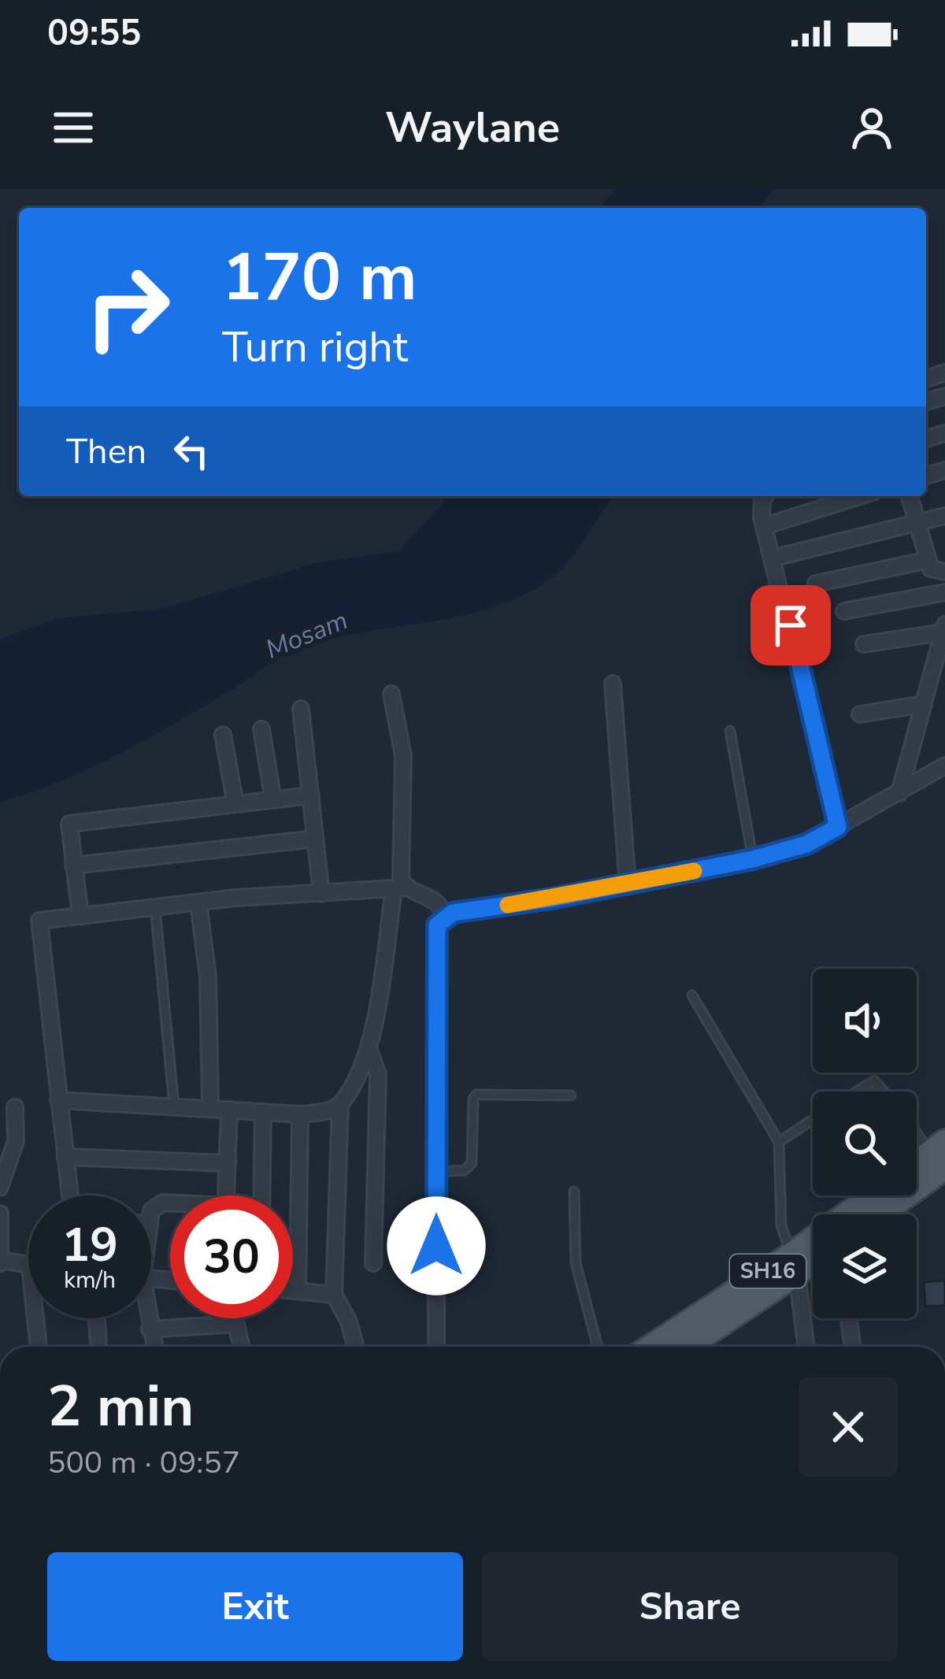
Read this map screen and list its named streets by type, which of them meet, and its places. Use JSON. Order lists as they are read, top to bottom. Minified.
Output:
{"streets":{"main road":["SH16"]},"water":["Mosam"],"page":{"status":"09:55","header":"Waylane","turn":["170 m","Turn right"],"then":"Then","speed":"19 km/h","limit":"30","heading":["2 min","500 m · 09:57"],"buttons":["Exit","Share"]}}
